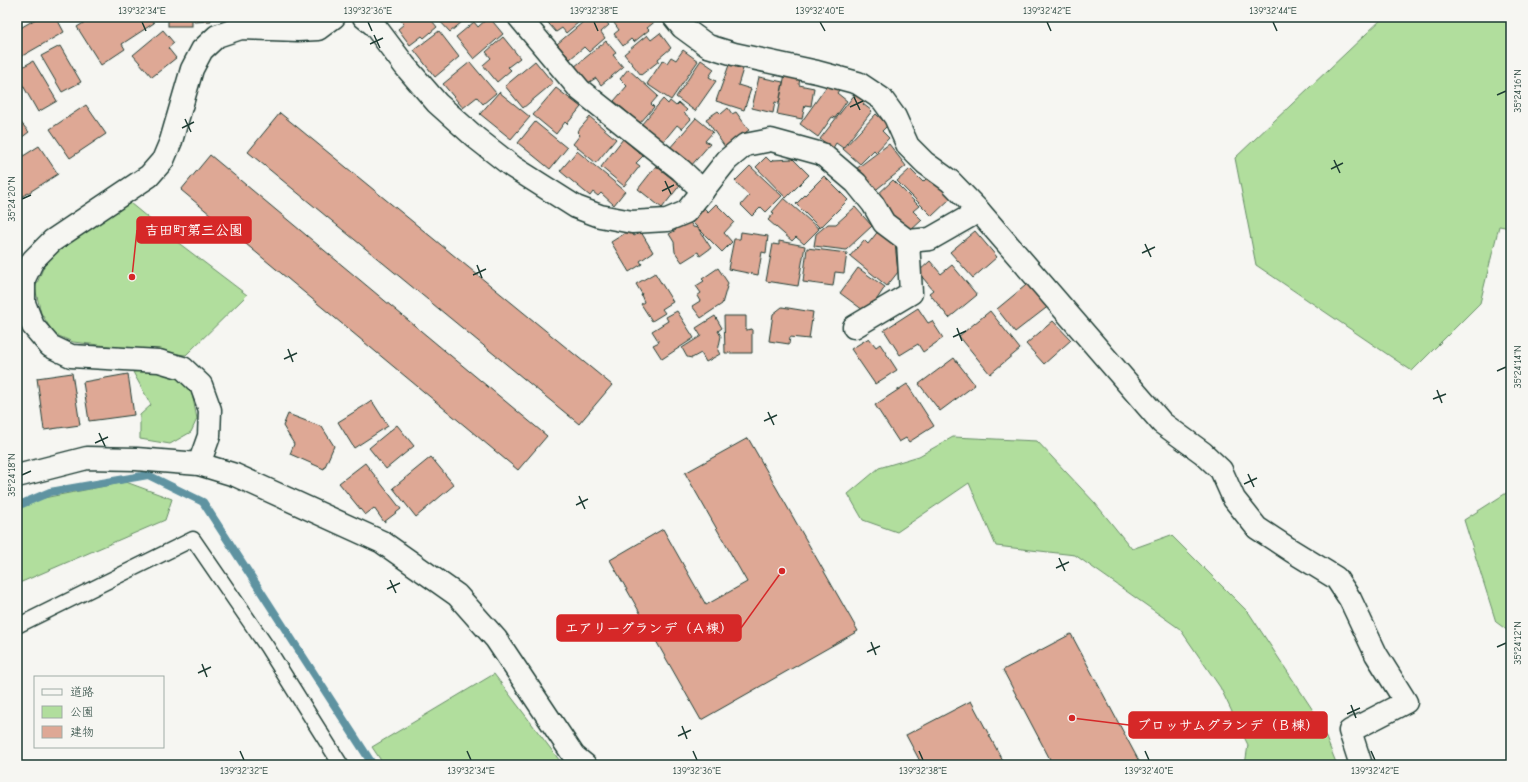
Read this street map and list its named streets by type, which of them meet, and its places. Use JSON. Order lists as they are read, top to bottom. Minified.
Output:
{"places":["吉田町第三公園","エアリーグランデ（Ａ棟）","ブロッサムグランデ（Ｂ棟）"],"legend":["道路","公園","建物"],"coordinates":["139°32'34\"E","139°32'36\"E","139°32'38\"E","139°32'40\"E","139°32'42\"E","139°32'44\"E","35°24'16\"N","35°24'20\"N","35°24'14\"N","35°24'18\"N","35°24'12\"N","139°32'32\"E"]}
